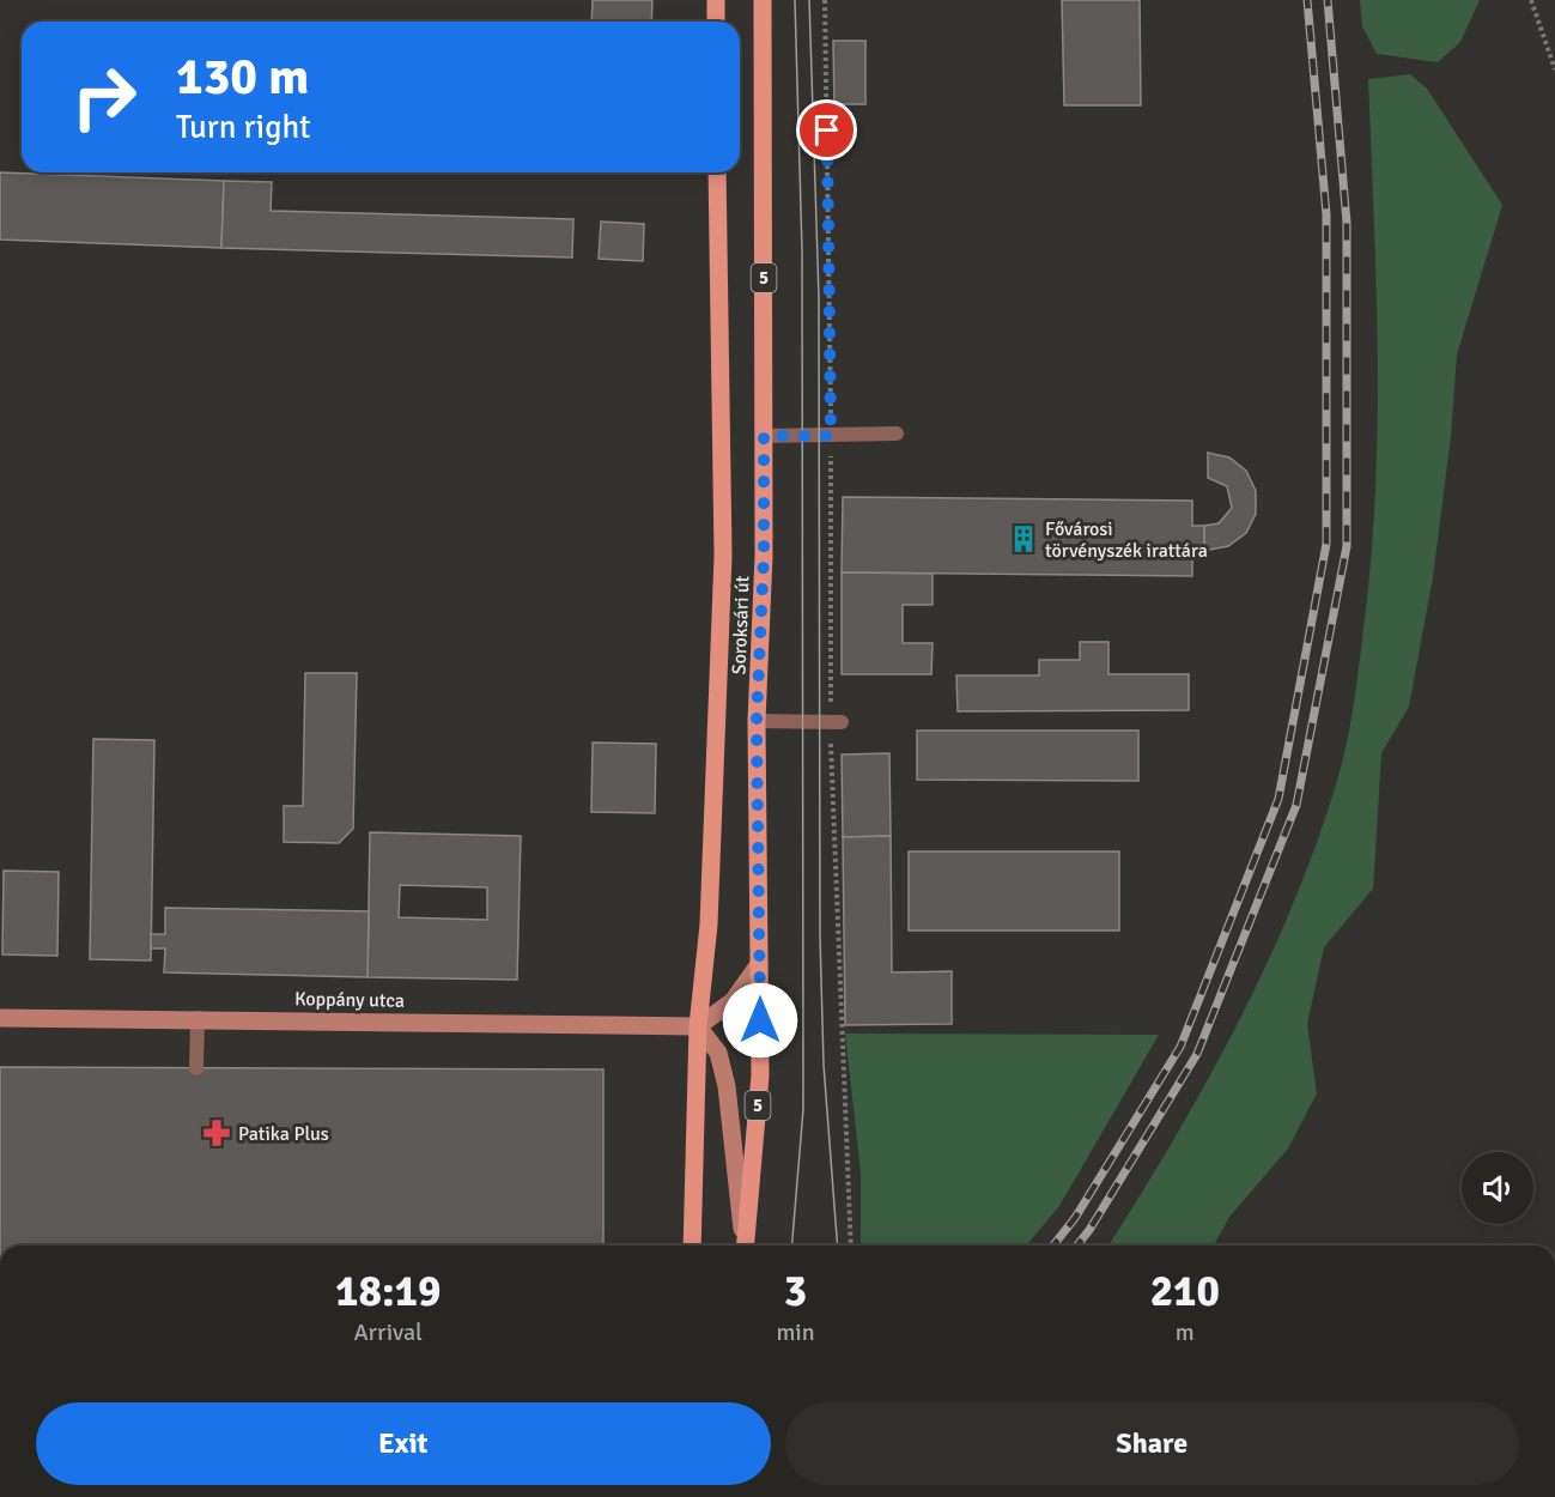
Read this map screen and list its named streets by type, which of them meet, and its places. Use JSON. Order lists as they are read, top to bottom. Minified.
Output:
{"streets":{"main road":["5","Soroksári út"],"street":["Koppány utca"]},"crossings":[["Soroksári út","Koppány utca"]],"places":{"building":["Fővárosi törvényszék irattára"],"pharmacy":["Patika Plus"]},"page":{"turn":["130 m","Turn right"],"eta":["18:19","Arrival","3","min","210","m"],"buttons":["Exit","Share"]}}
